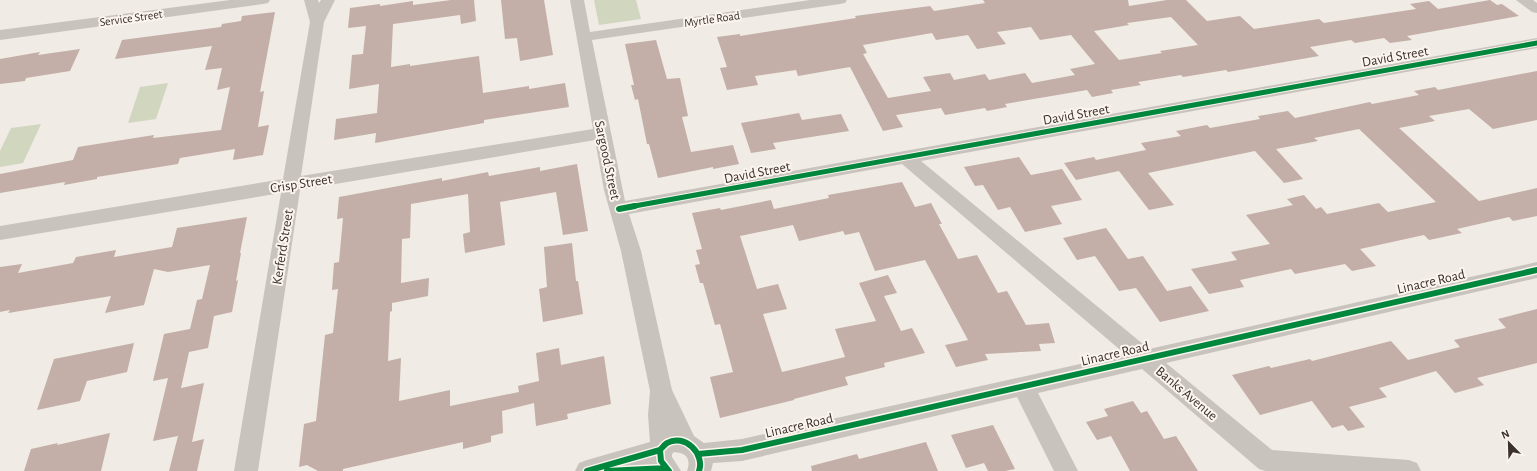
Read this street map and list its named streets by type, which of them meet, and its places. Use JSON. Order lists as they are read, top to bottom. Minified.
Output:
{"streets":{"street":["Service Street","Myrtle Road","David Street","Sargood Street","Crisp Street","Kerferd Street","Linacre Road","Banks Avenue"]},"crossings":[["Myrtle Road","Sargood Street"],["David Street","Sargood Street"],["David Street","Banks Avenue"],["Sargood Street","Crisp Street"],["Sargood Street","Linacre Road"],["Crisp Street","Kerferd Street"],["Linacre Road","Banks Avenue"]],"north":"top left"}
